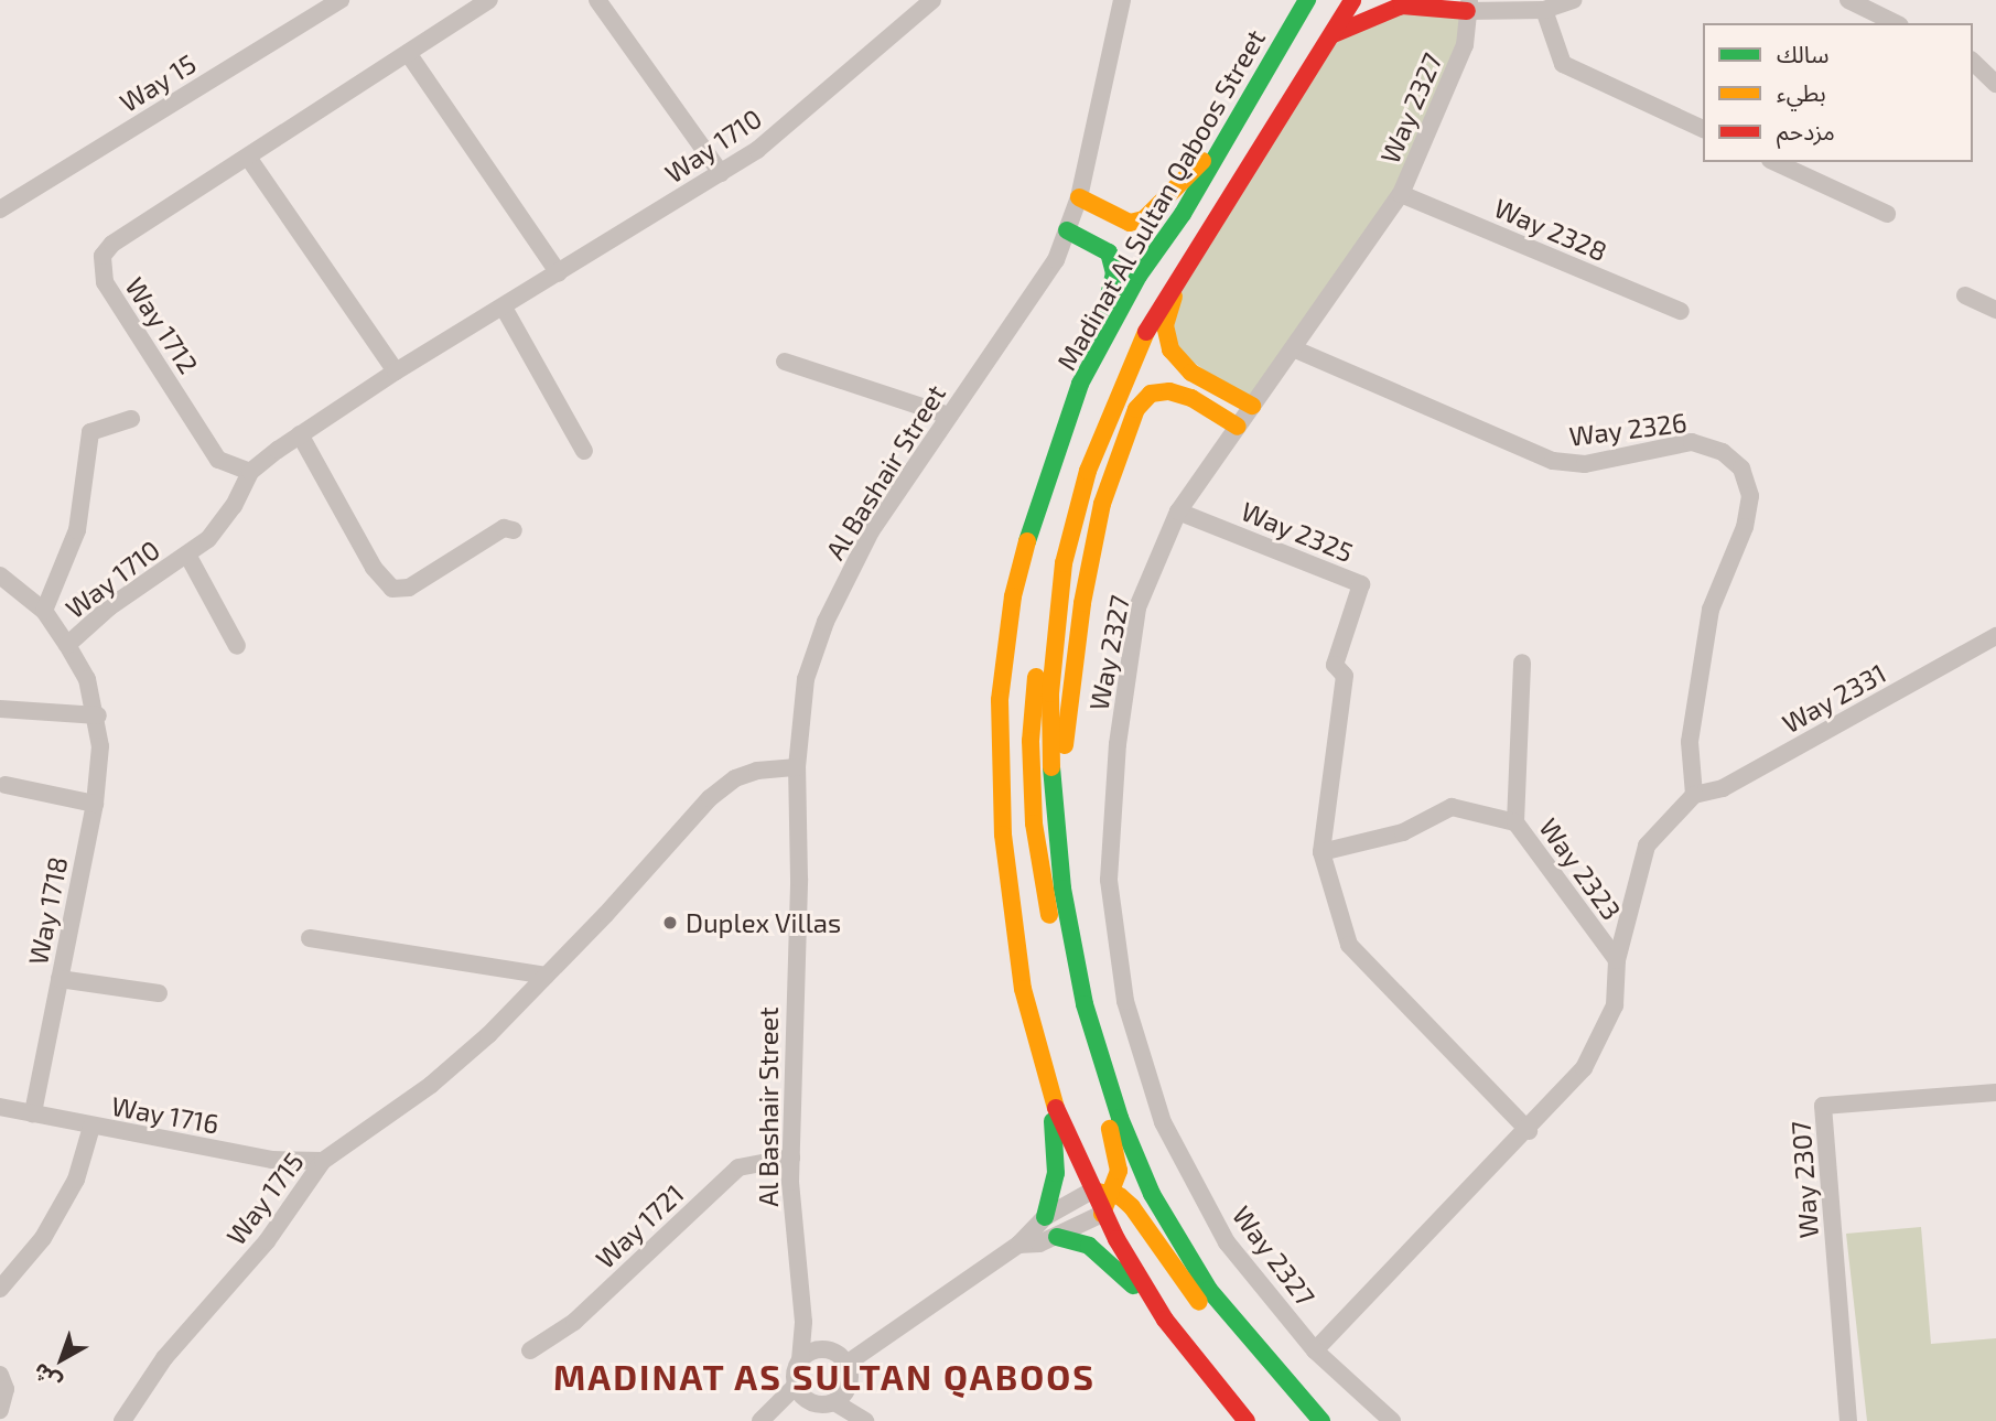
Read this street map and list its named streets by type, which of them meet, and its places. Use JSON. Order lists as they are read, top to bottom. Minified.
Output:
{"streets":{"main road":["Madinat Al Sultan Qaboos Street"],"street":["Way 15","Way 2327","Way 1710","Way 2328","Way 1712","Way 2326","Al Bashair Street","Way 2325","Way 2331","Way 2323","Way 1718","Way 1716","Way 2307","Way 1715","Way 1721"]},"crossings":[["Way 2327","Way 2328"],["Way 2327","Way 2326"],["Way 2327","Way 2325"],["Way 2327","Way 2323"],["Way 1710","Way 1712"],["Way 1710","Way 1718"],["Way 2326","Way 2331"],["Way 2326","Way 2323"],["Al Bashair Street","Way 1715"],["Al Bashair Street","Way 1721"],["Way 2325","Way 2323"],["Way 2331","Way 2323"],["Way 1718","Way 1716"],["Way 1716","Way 1715"]],"districts":["MADINAT AS SULTAN QABOOS"],"places":["Duplex Villas"],"legend":["سالك","بطيء","مزدحم"],"north":"bottom left"}
